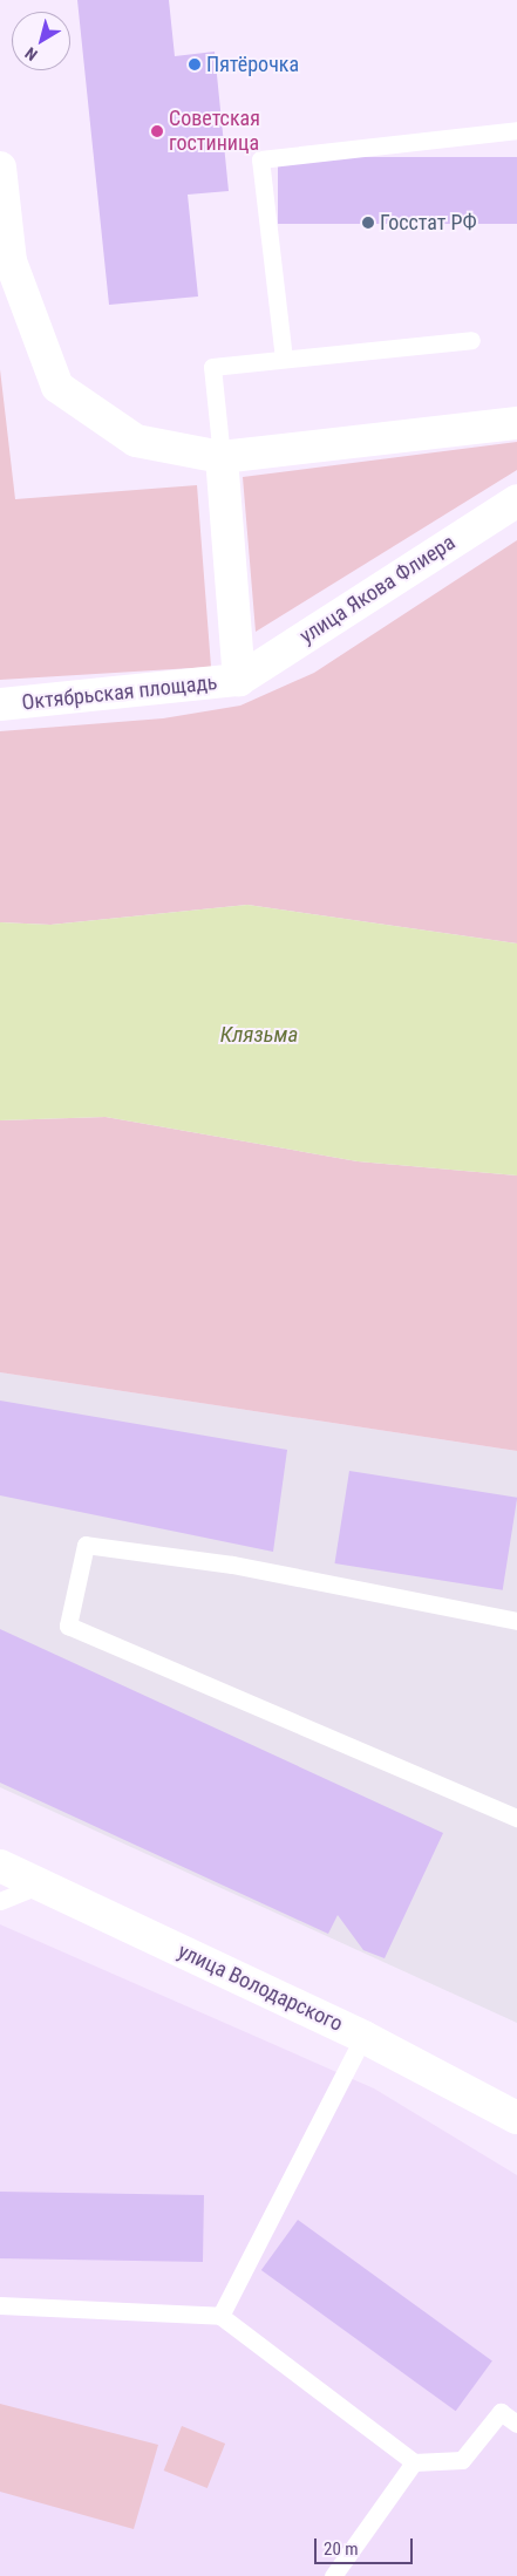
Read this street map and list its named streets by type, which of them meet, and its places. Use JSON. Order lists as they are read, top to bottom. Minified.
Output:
{"streets":{"street":["улица Якова Флиера","Октябрьская площадь","улица Володарского"]},"crossings":[["улица Якова Флиера","Октябрьская площадь"]],"water":["Клязьма"],"places":["Пятёрочка","Советская гостиница","Госстат РФ"],"scale_bar":"20 m","north":"bottom left"}
